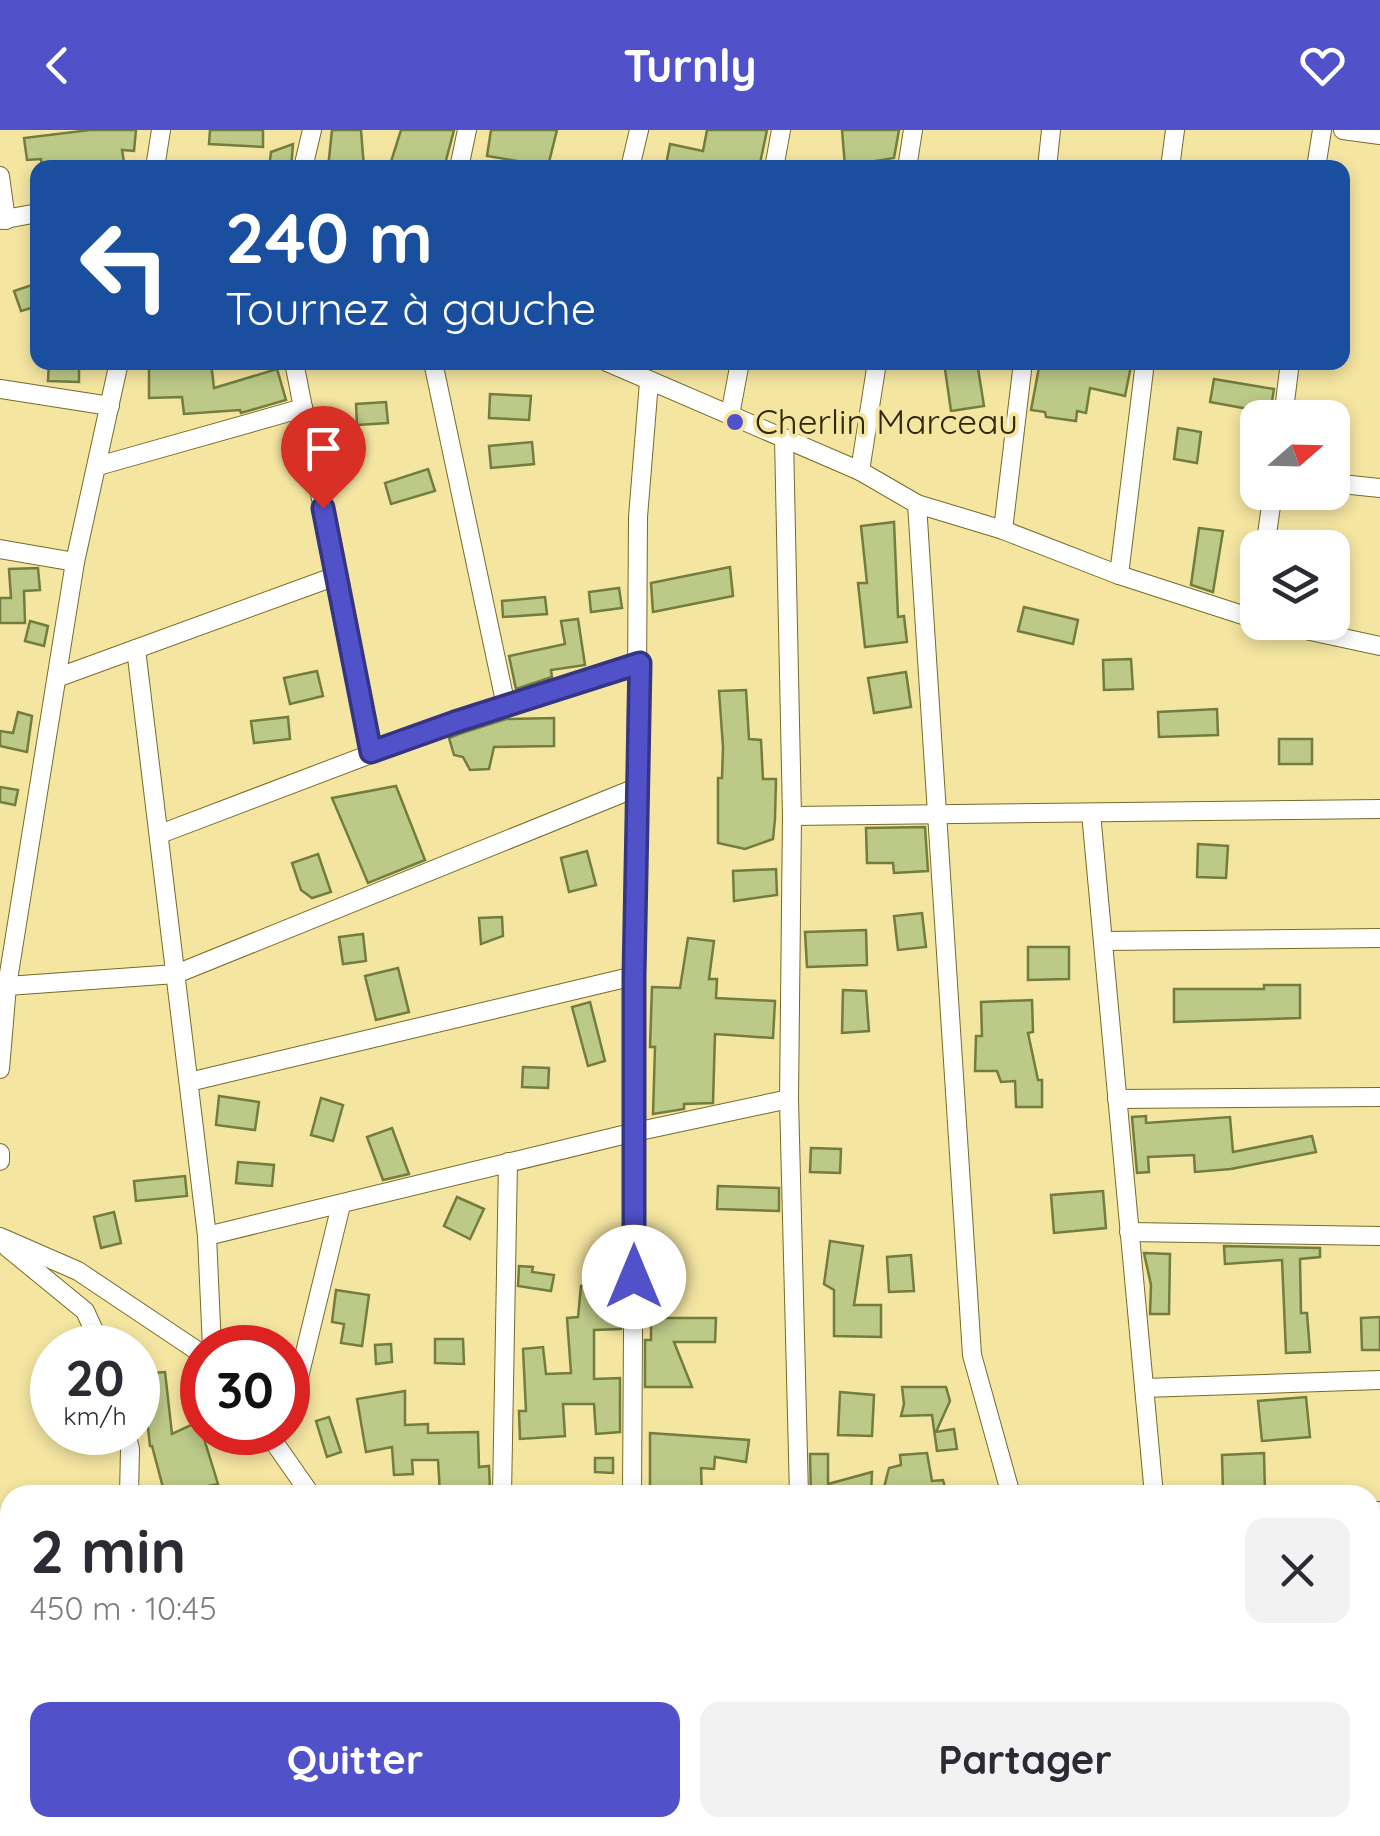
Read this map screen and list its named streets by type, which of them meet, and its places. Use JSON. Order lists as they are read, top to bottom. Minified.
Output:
{"places":["Cherlin Marceau"],"north":"right","page":{"header":"Turnly","turn":["240 m","Tournez à gauche"],"speed":"20 km/h","limit":"30","heading":["2 min","450 m · 10:45"],"buttons":["Quitter","Partager"]}}
